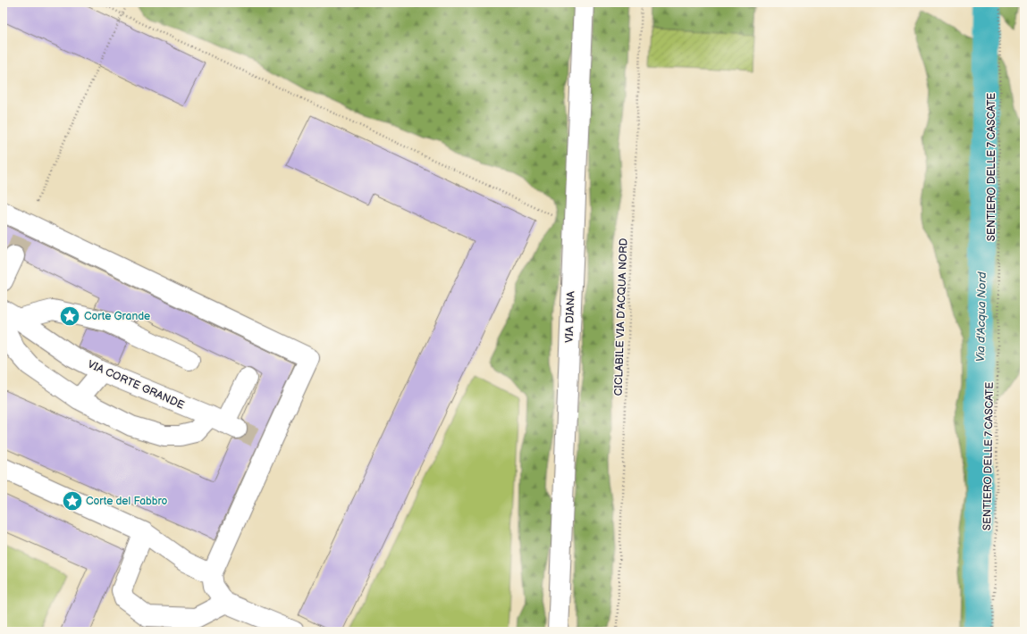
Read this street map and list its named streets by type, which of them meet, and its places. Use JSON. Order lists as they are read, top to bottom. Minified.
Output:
{"streets":{"street":["VIA DIANA","VIA CORTE GRANDE"],"path":["SENTIERO DELLE 7 CASCATE","CICLABILE VIA D’ACQUA NORD"]},"water":["Via d'Acqua Nord"],"places":{"place":["Corte Grande","Corte del Fabbro"]}}
